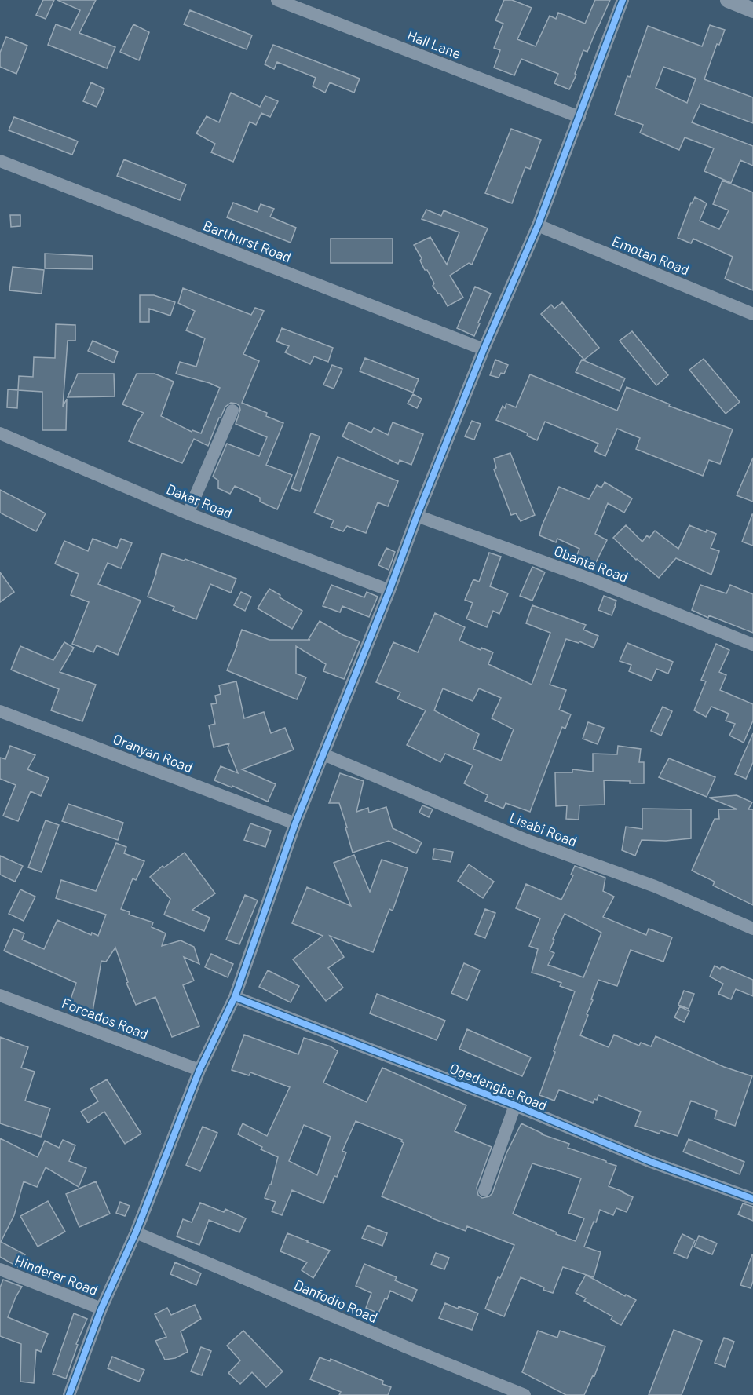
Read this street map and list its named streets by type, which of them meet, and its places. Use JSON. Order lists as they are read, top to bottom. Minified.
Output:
{"streets":{"street":["Hall Lane","Barthurst Road","Emotan Road","Dakar Road","Obanta Road","Oranyan Road","Lisabi Road","Forcados Road","Ogedengbe Road","Hinderer Road","Danfodio Road"]}}
